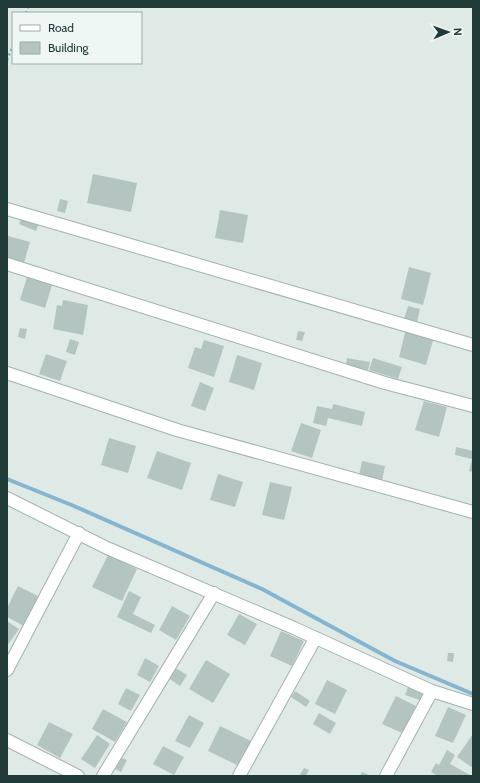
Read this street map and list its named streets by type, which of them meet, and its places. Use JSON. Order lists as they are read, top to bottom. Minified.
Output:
{"legend":["Road","Building"],"north":"right"}
